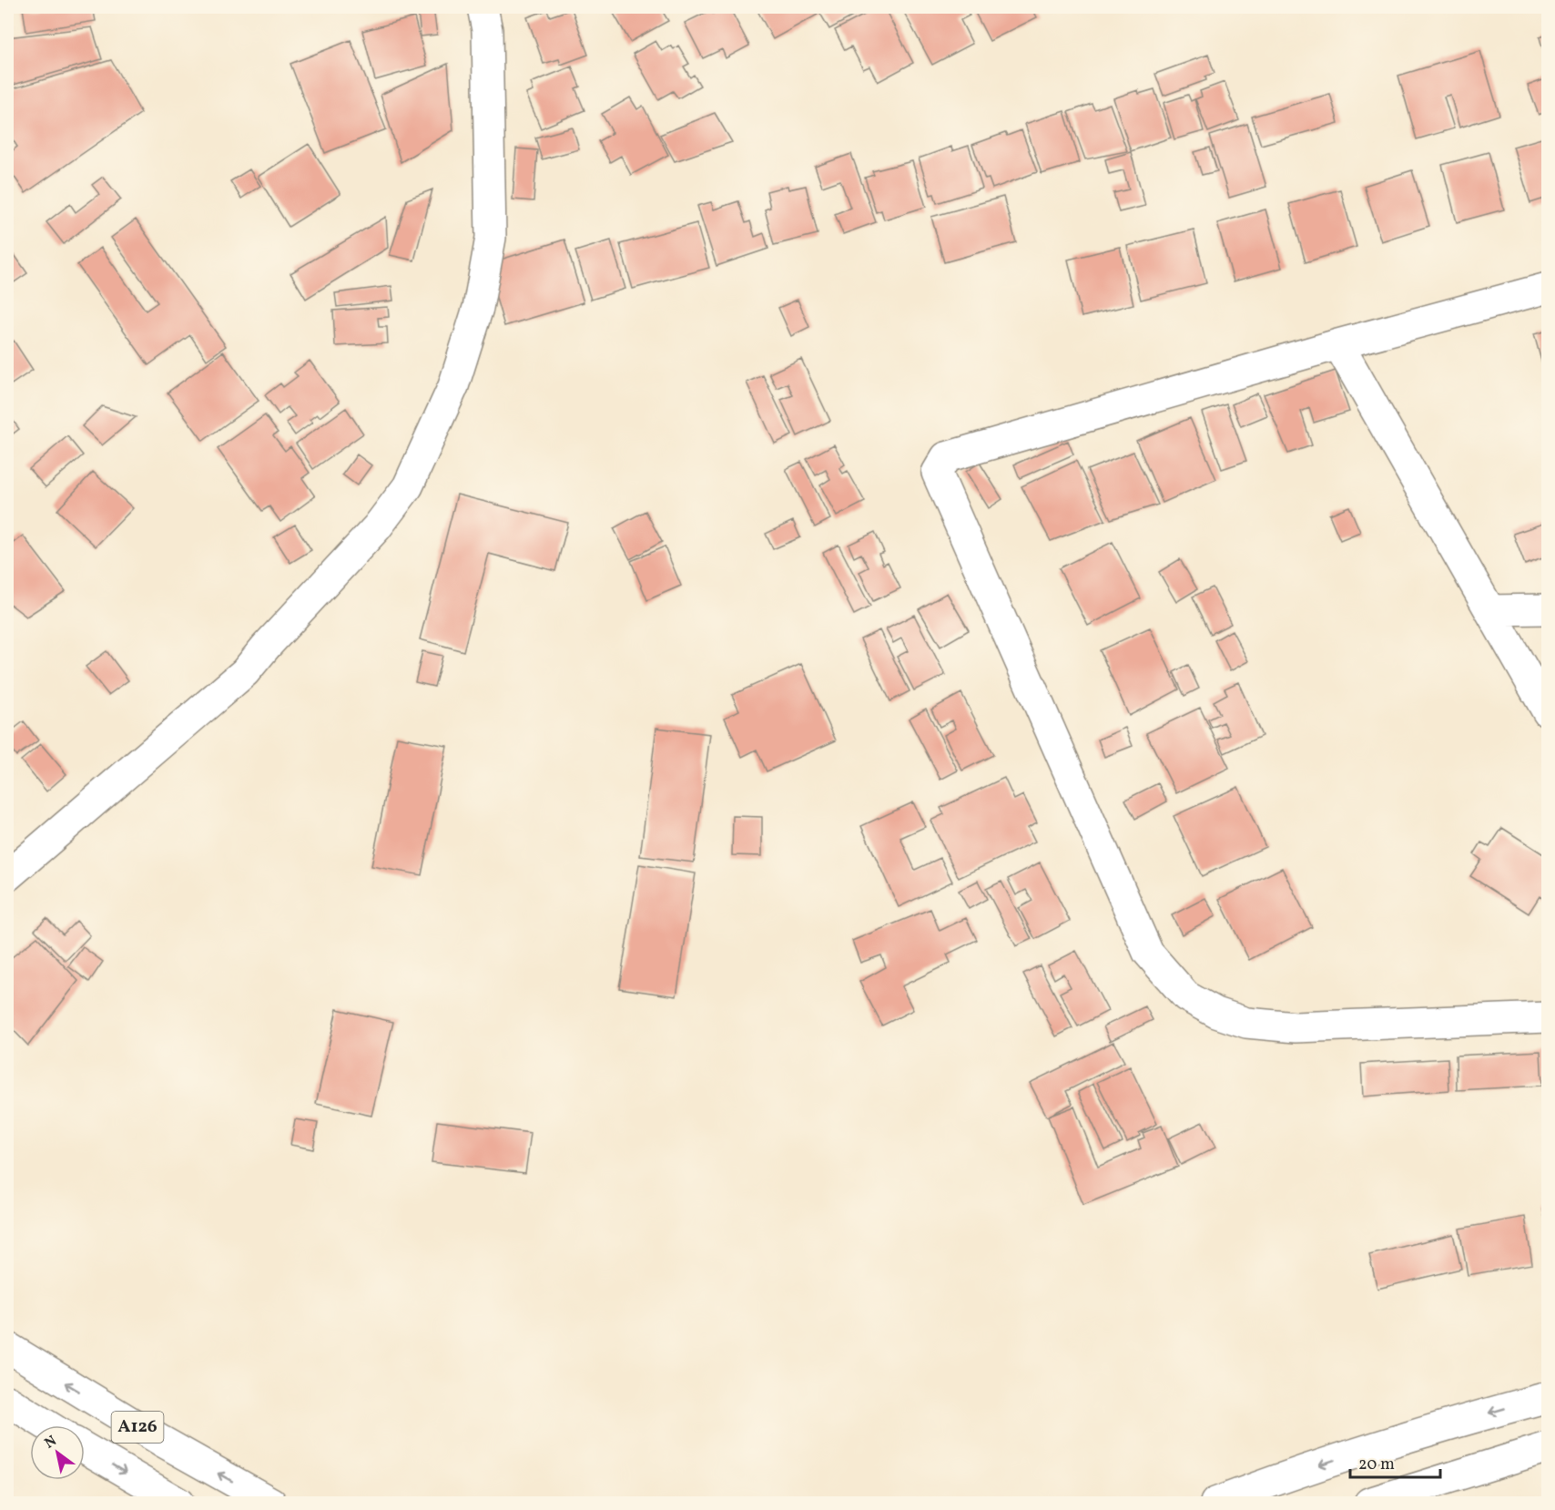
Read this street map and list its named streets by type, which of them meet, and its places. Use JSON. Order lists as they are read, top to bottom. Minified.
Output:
{"streets":{"main road":["A126"]},"scale_bar":"20 m","north":"top left"}
